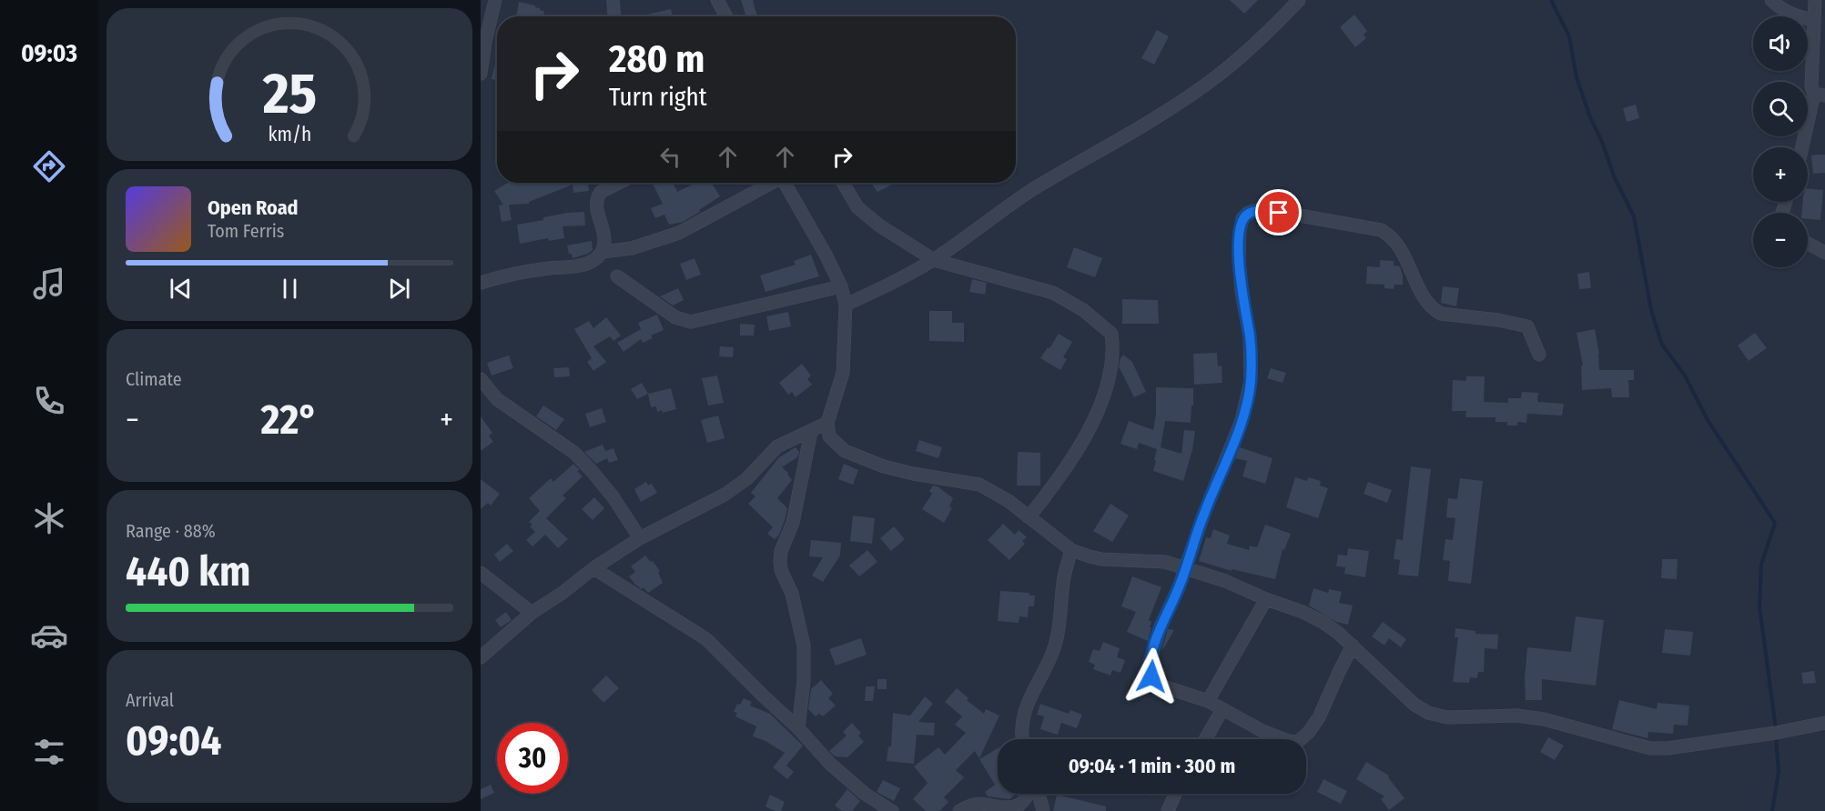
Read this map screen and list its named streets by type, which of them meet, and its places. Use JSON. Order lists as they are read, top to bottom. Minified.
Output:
{"page":{"tabs":"09:03","map_buttons":["+","−"],"turn":["280 m","Turn right"],"song":["Open Road","Tom Ferris"],"tile":["Climate",["Range · 88%","440 km"],["Arrival","09:04"]],"heat":["−","22°","+"],"limit":"30","trip":"09:04 · 1 min · 300 m","gauge":["25","km/h"]}}
